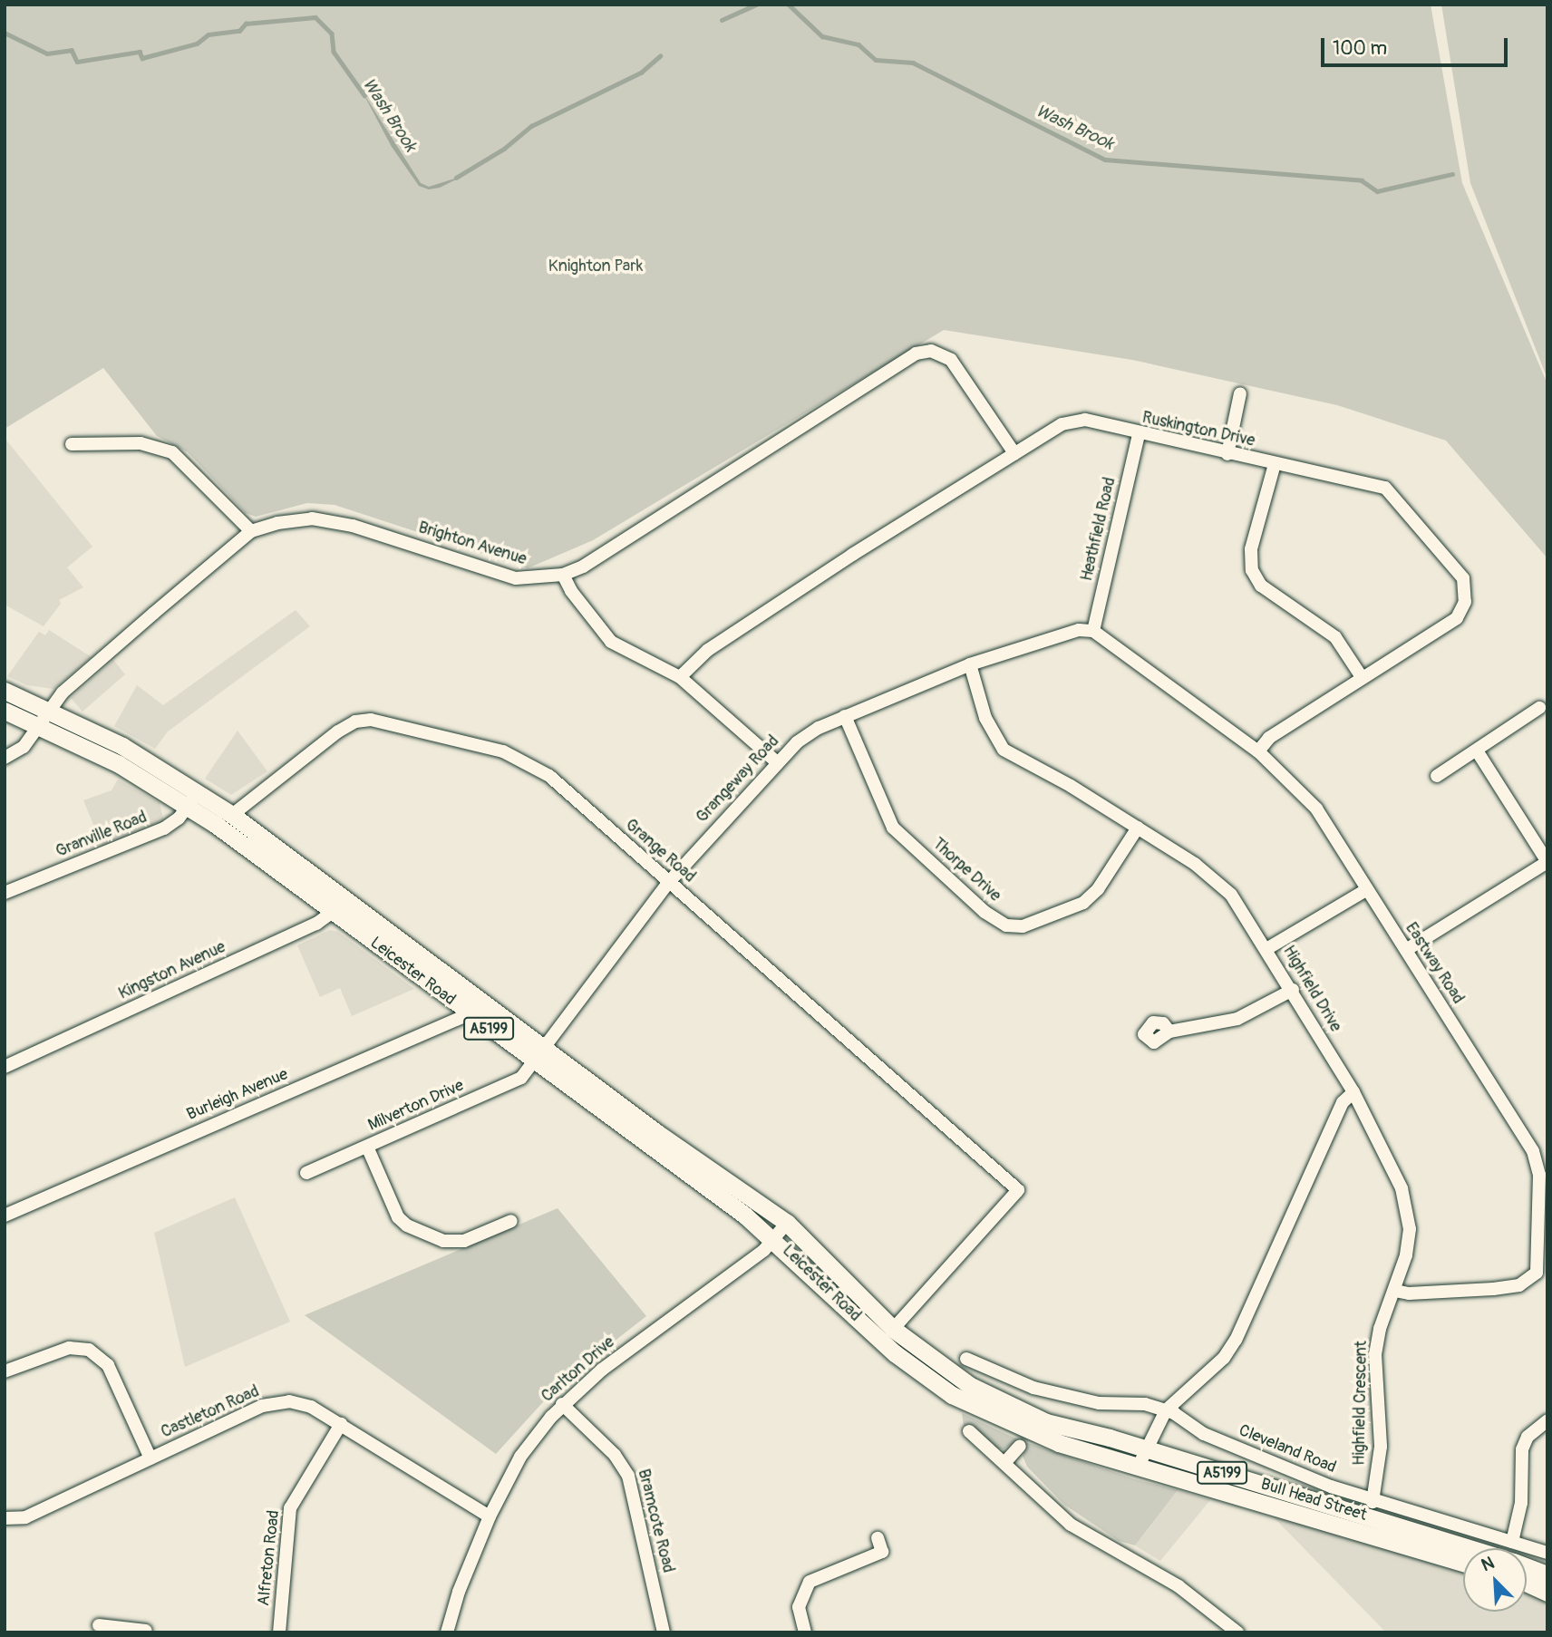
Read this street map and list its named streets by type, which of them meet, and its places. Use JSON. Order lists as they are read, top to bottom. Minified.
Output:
{"streets":{"main road":["Leicester Road","A5199","Bull Head Street"],"street":["Ruskington Drive","Heathfield Road","Brighton Avenue","Grangeway Road","Granville Road","Grange Road","Thorpe Drive","Eastway Road","Kingston Avenue","Highfield Drive","Burleigh Avenue","Milverton Drive","Carlton Drive","Highfield Crescent","Castleton Road","Cleveland Road","Bramcote Road","Alfreton Road"]},"crossings":[["Ruskington Drive","Heathfield Road"],["Ruskington Drive","Brighton Avenue"],["Ruskington Drive","Eastway Road"],["Heathfield Road","Grangeway Road"],["Heathfield Road","Eastway Road"],["Brighton Avenue","Leicester Road"],["Grangeway Road","Grange Road"],["Grangeway Road","Thorpe Drive"],["Grangeway Road","Eastway Road"],["Grangeway Road","Leicester Road"],["Grangeway Road","Highfield Drive"],["Grangeway Road","Milverton Drive"],["Granville Road","Leicester Road"],["Grange Road","Leicester Road"],["Thorpe Drive","Highfield Drive"],["Eastway Road","Highfield Crescent"],["Kingston Avenue","Leicester Road"],["Leicester Road","Burleigh Avenue"],["Leicester Road","Milverton Drive"],["Leicester Road","Carlton Drive"],["Leicester Road","Bull Head Street"],["Highfield Drive","Highfield Crescent"],["Carlton Drive","Castleton Road"],["Carlton Drive","Bramcote Road"],["Highfield Crescent","Cleveland Road"],["Castleton Road","Alfreton Road"]],"water":["Wash Brook"],"parks":["Knighton Park"],"scale_bar":"100 m","north":"top left"}
